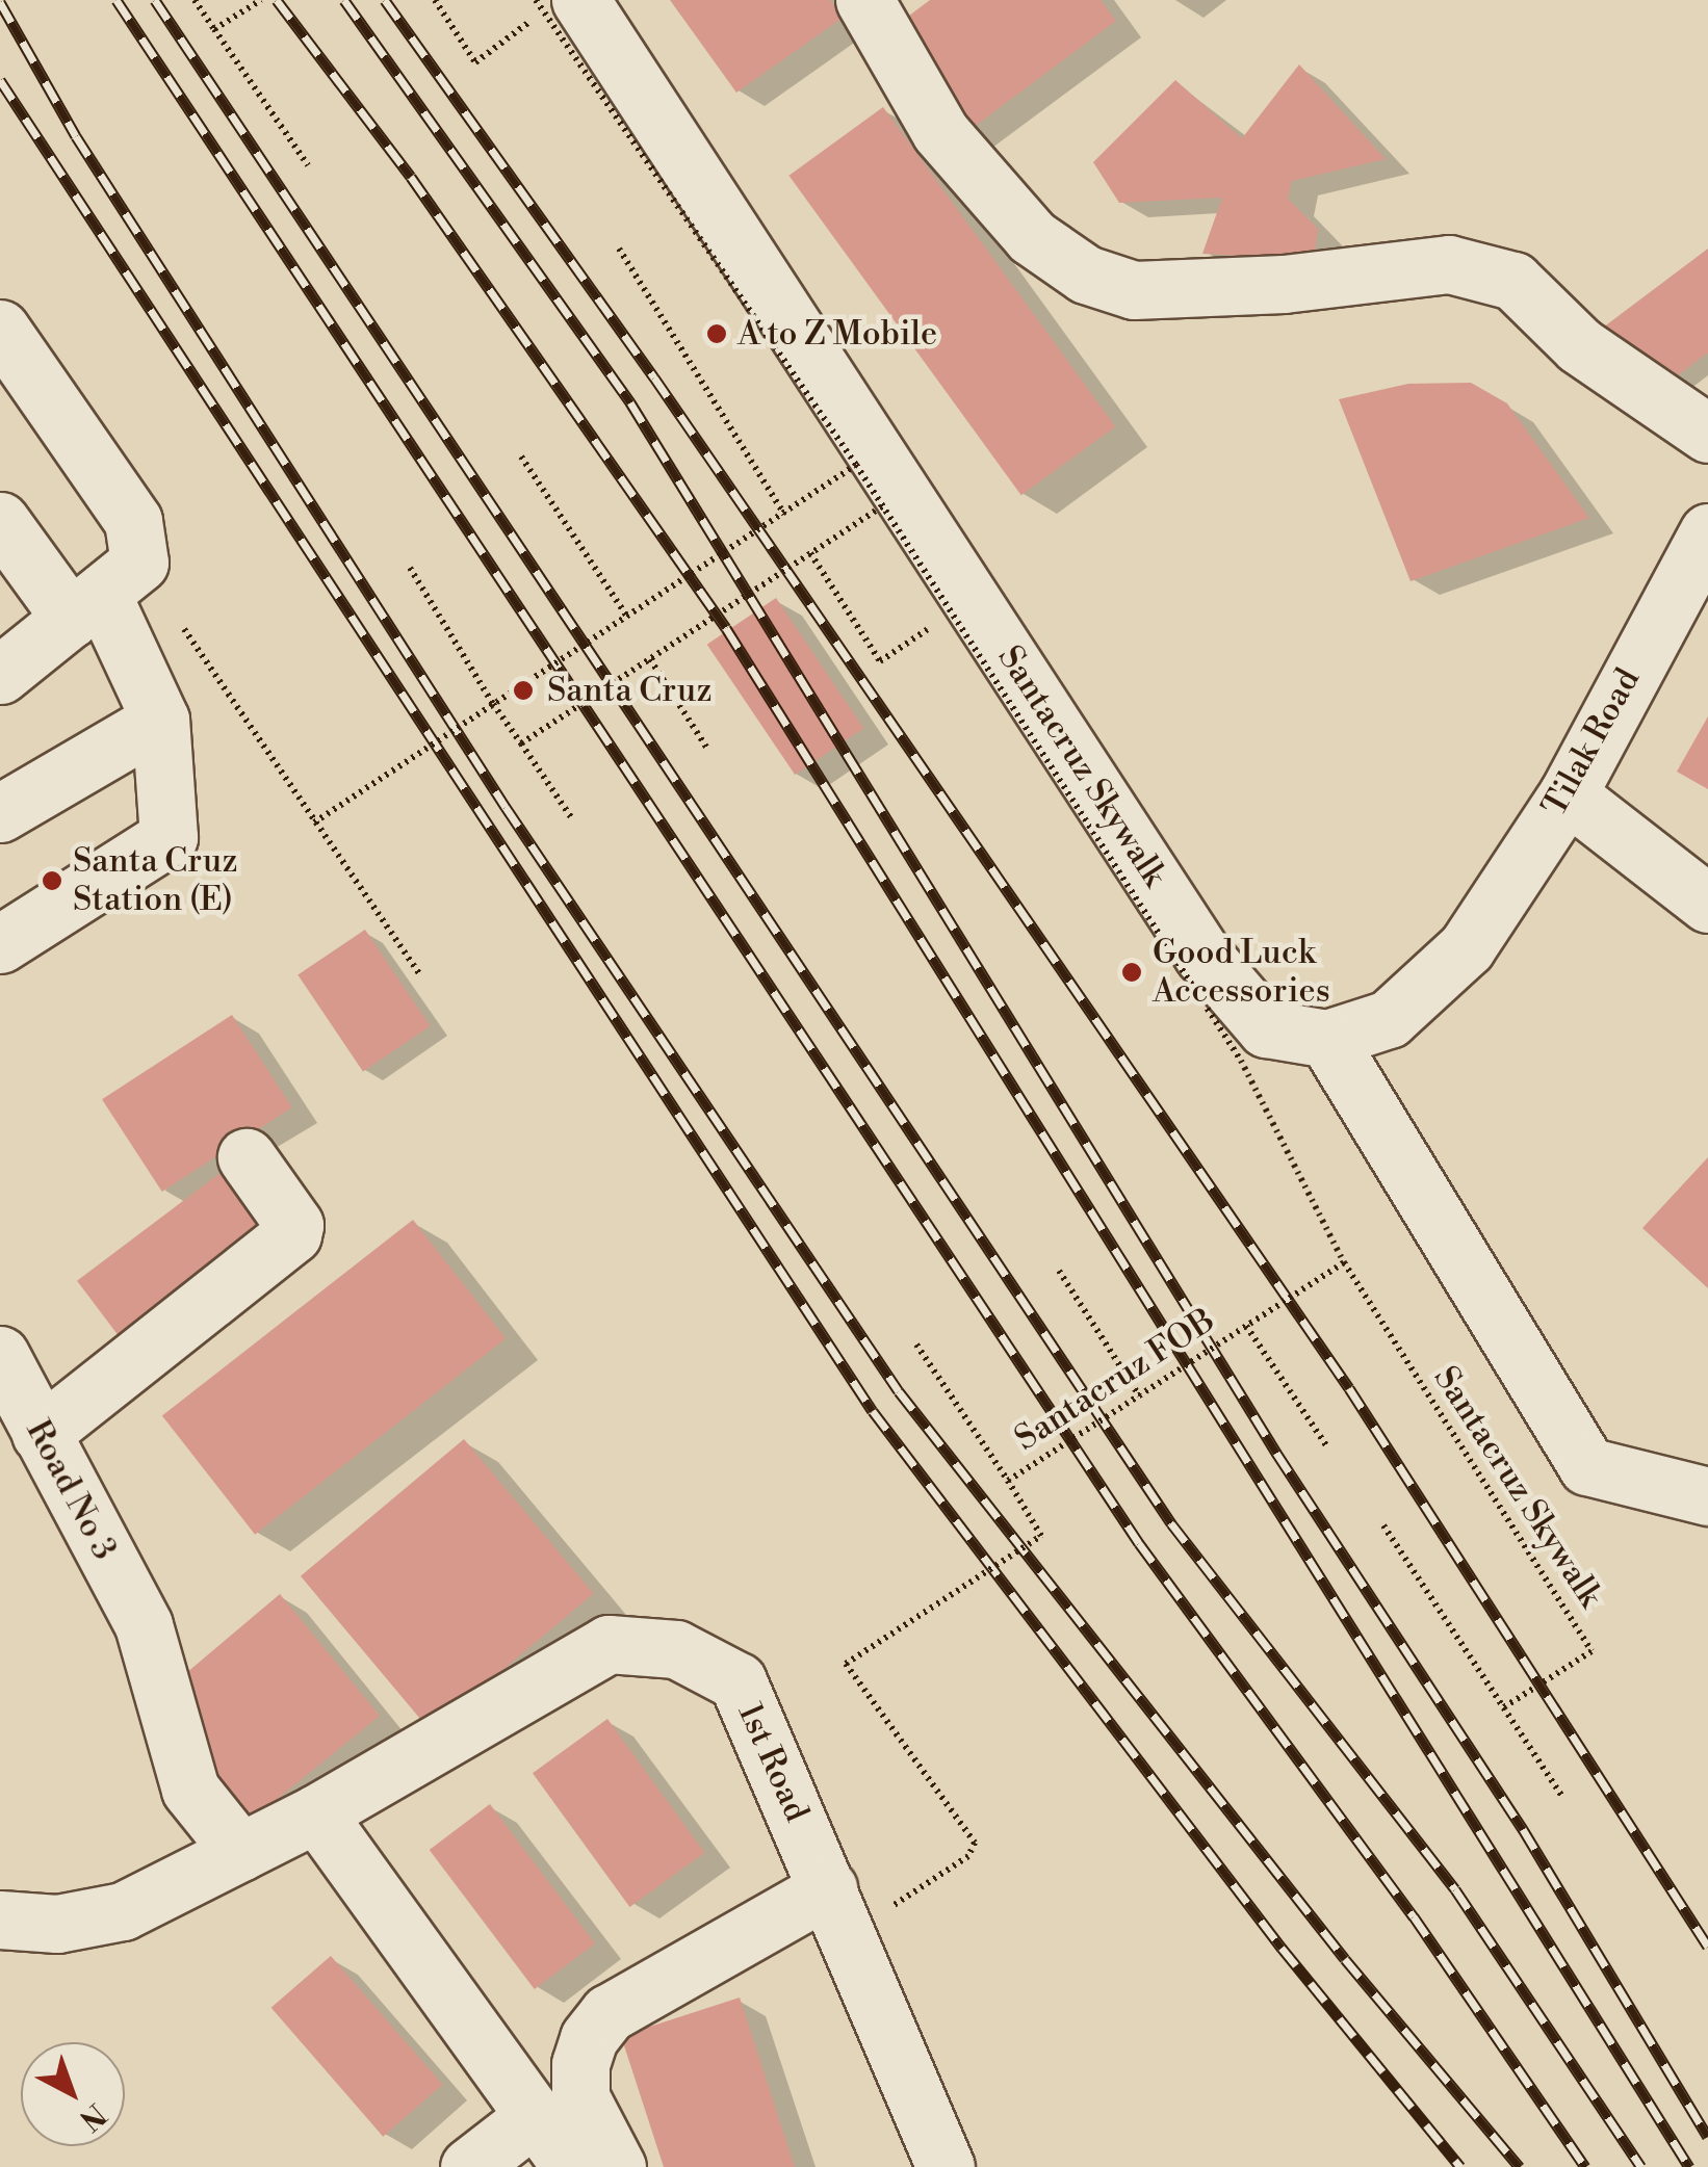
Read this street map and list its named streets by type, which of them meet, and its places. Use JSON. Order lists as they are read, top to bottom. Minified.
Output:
{"streets":{"street":["Tilak Road","Road No 3","1st Road"],"path":["Santacruz Skywalk","Santacruz FOB"]},"crossings":[["Santacruz Skywalk","Santacruz FOB"],["Road No 3","1st Road"]],"places":["A to Z Mobile","Santa Cruz","Santa Cruz Station (E)","Good Luck Accessories"],"north":"bottom right"}
